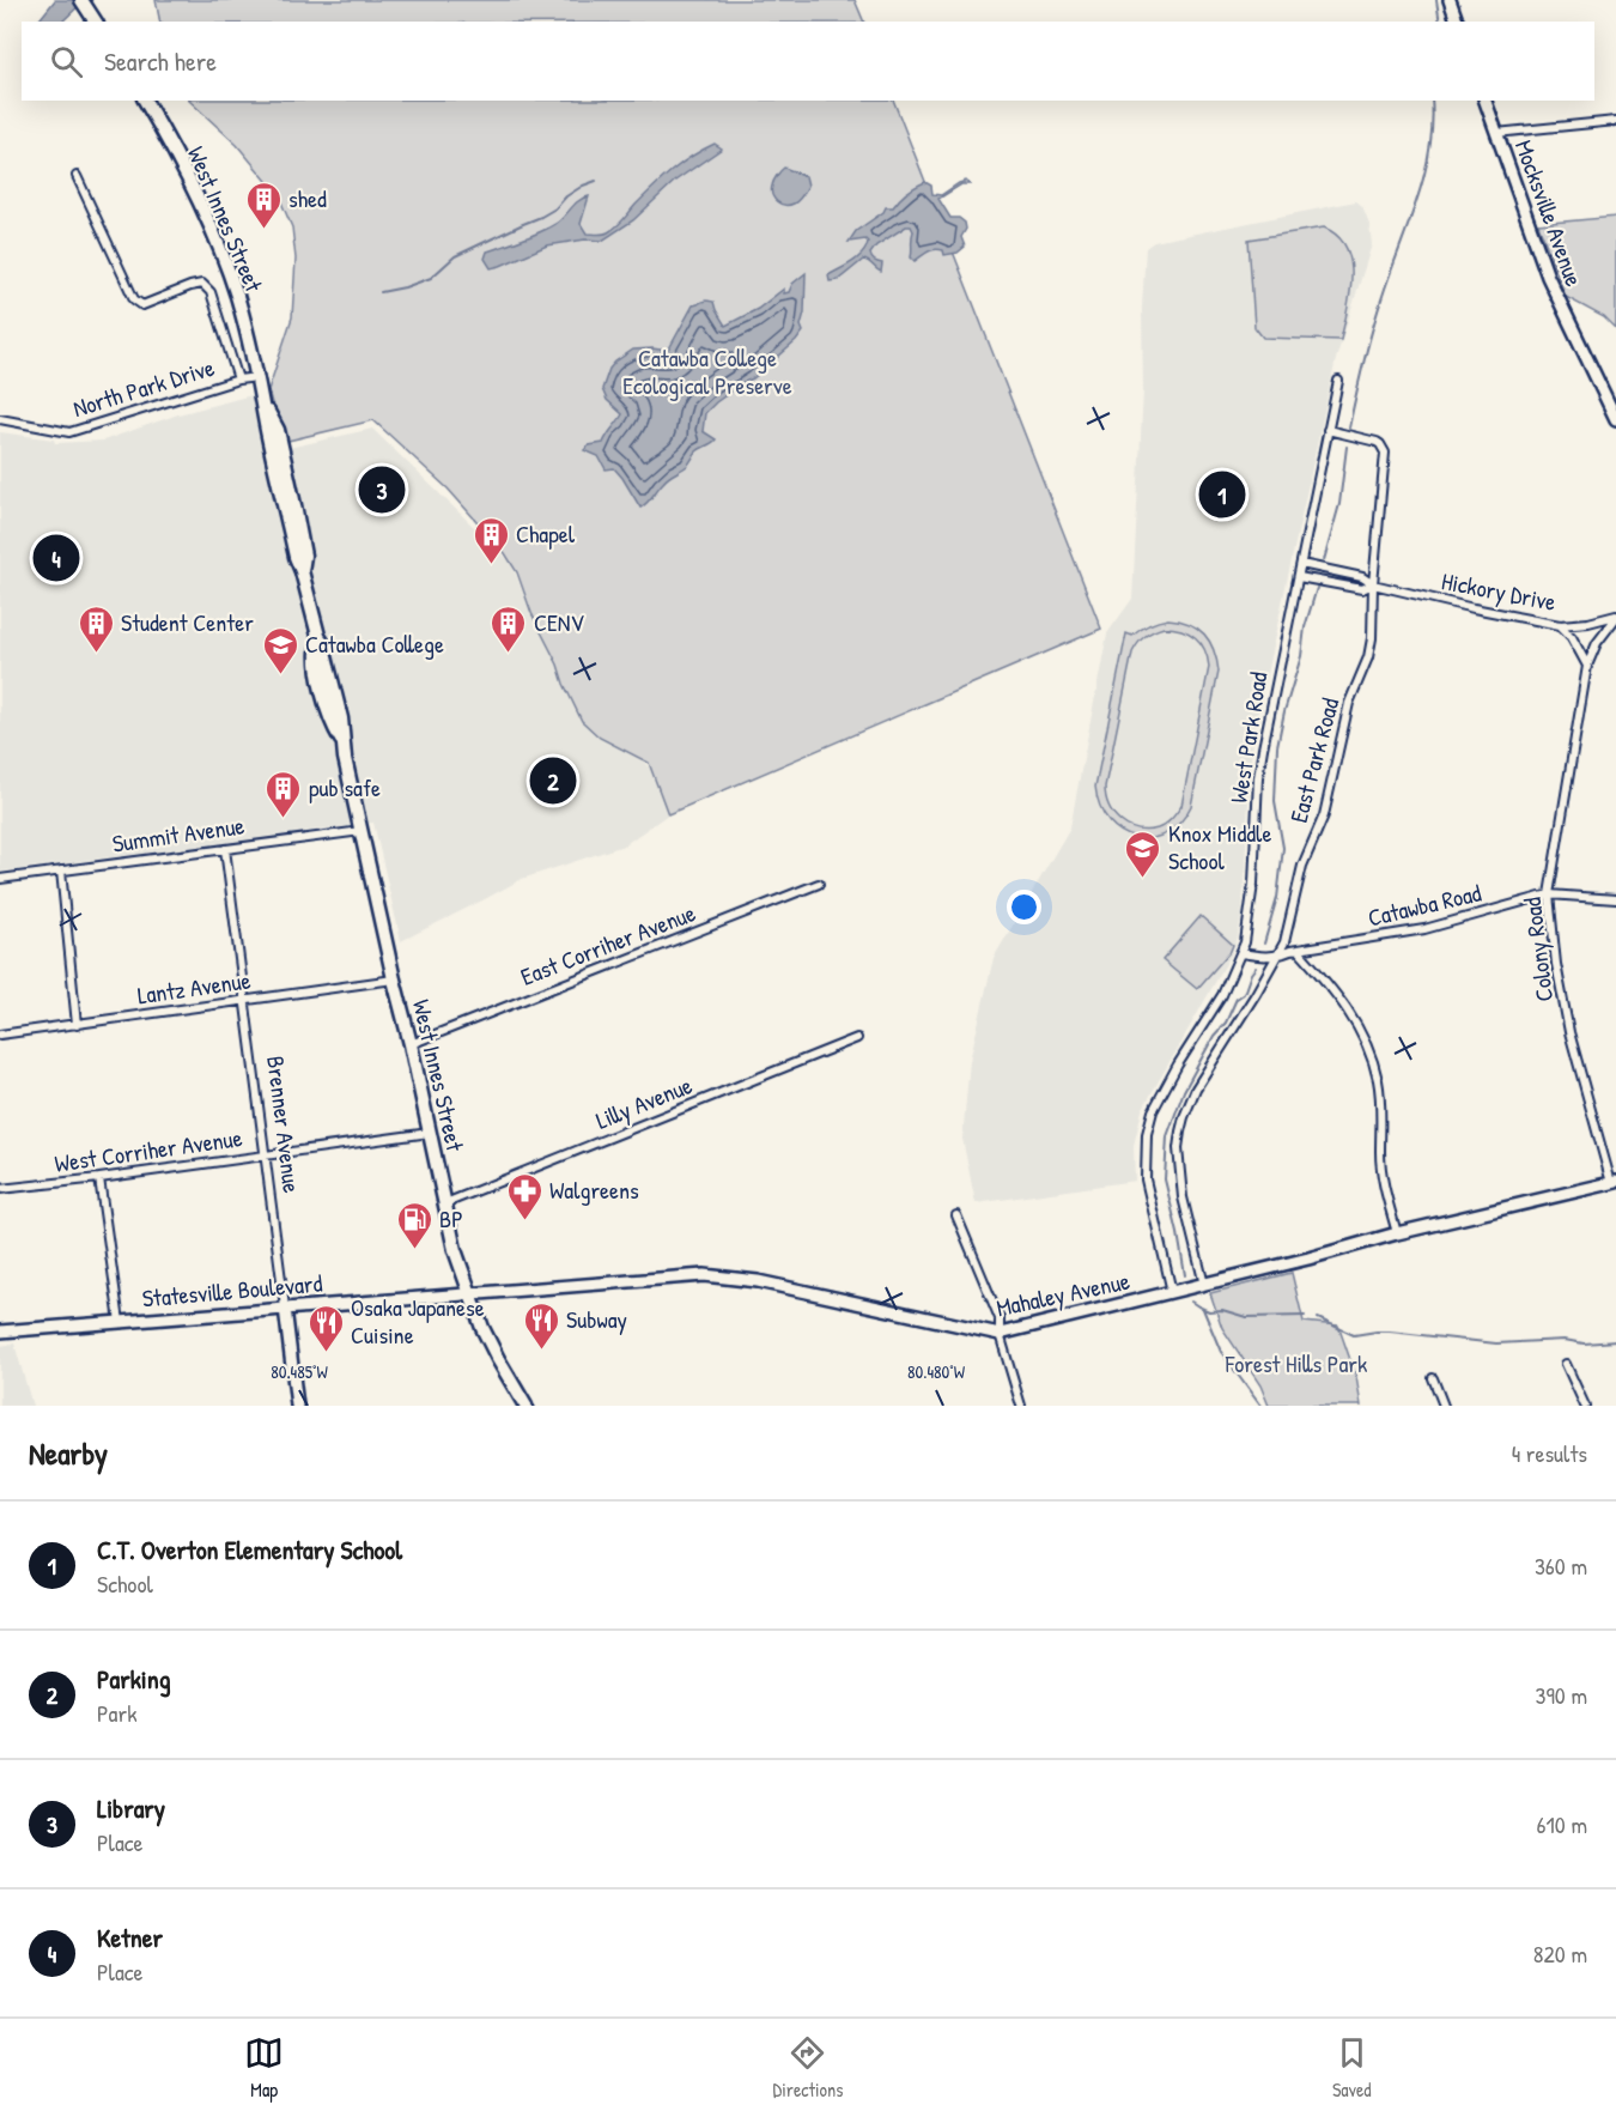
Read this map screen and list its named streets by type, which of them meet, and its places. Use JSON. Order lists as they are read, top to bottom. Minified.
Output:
{"streets":{"main road":["West Innes Street"],"street":["Mocksville Avenue","North Park Drive","Hickory Drive","West Park Road","East Park Road","Summit Avenue","Catawba Road","East Corriher Avenue","Colony Road","Lantz Avenue","Lilly Avenue","Brenner Avenue","West Corriher Avenue","Statesville Boulevard","Mahaley Avenue"]},"crossings":[["West Innes Street","North Park Drive"],["West Innes Street","Summit Avenue"],["West Innes Street","East Corriher Avenue"],["West Innes Street","Lantz Avenue"],["West Innes Street","Lilly Avenue"],["West Innes Street","West Corriher Avenue"],["West Innes Street","Statesville Boulevard"],["West Innes Street","Mahaley Avenue"],["Hickory Drive","West Park Road"],["Hickory Drive","East Park Road"],["Hickory Drive","Colony Road"],["West Park Road","East Park Road"],["West Park Road","Catawba Road"],["West Park Road","Mahaley Avenue"],["East Park Road","Catawba Road"],["East Park Road","Mahaley Avenue"],["Summit Avenue","Brenner Avenue"],["Catawba Road","Colony Road"],["Colony Road","Mahaley Avenue"],["Lantz Avenue","Brenner Avenue"],["Brenner Avenue","West Corriher Avenue"],["Brenner Avenue","Statesville Boulevard"],["Statesville Boulevard","Mahaley Avenue"]],"parks":["Catawba College Ecological Preserve","Forest Hills Park"],"places":{"building":["shed","Chapel","Student Center","CENV","pub safe"],"school or university":["Catawba College","Knox Middle School"],"pharmacy":["Walgreens"],"fuel station":["BP"],"restaurant":["Subway","Osaka Japanese Cuisine"]},"page":{"search":"Search here","pins":["3","1","4","2"],"heading":["Nearby","4 results"],"list":[{"mark":"1","name":"C.T. Overton Elementary School","note":"School","value":"360 m"},{"mark":"2","name":"Parking","note":"Park","value":"390 m"},{"mark":"3","name":"Library","note":"Place","value":"610 m"},{"mark":"4","name":"Ketner","note":"Place","value":"820 m"}],"nav":["Map","Directions","Saved"]},"coordinates":["80.485°W","80.480°W"]}
